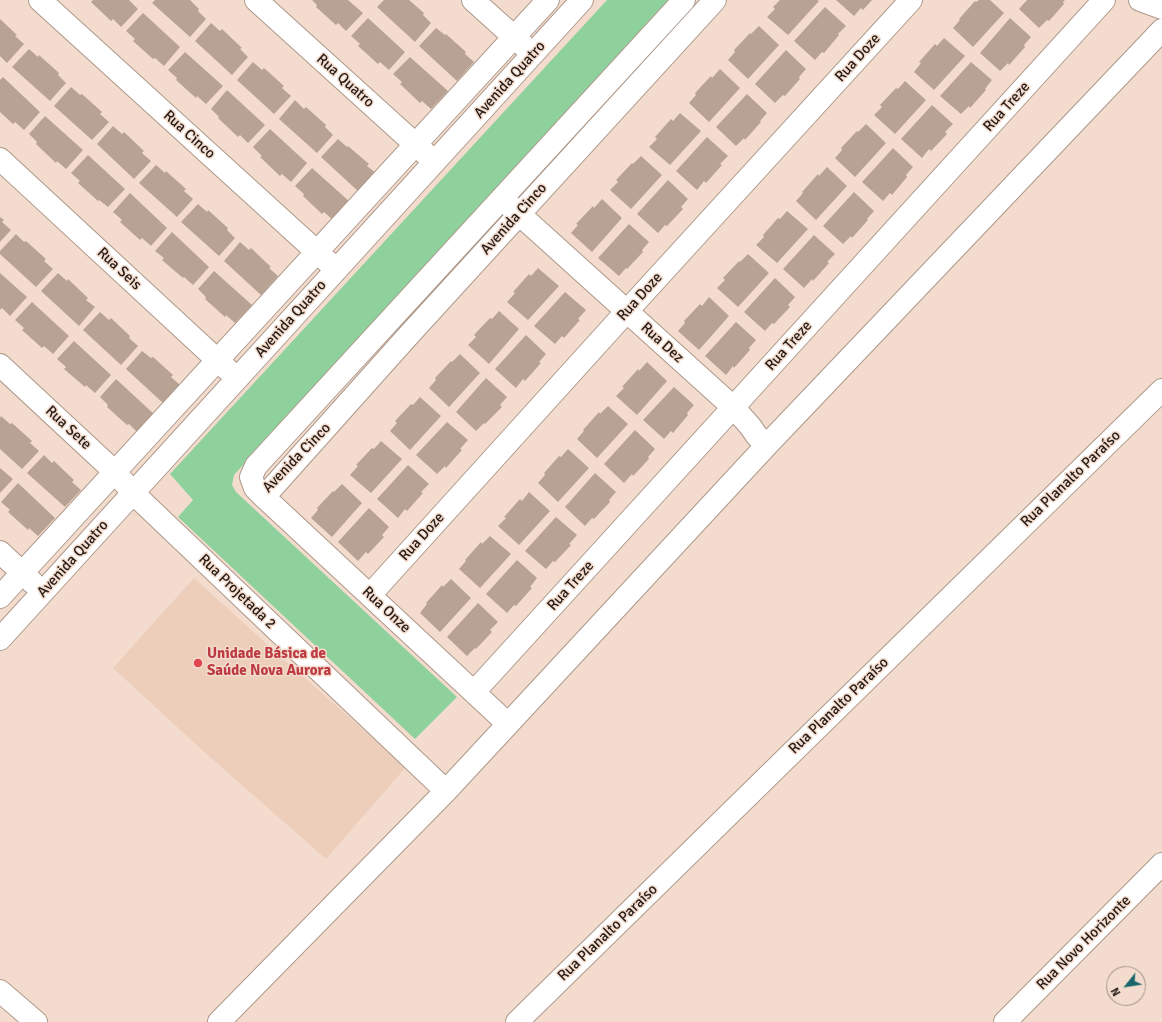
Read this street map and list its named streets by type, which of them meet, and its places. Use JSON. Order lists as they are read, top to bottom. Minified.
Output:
{"streets":{"street":["Rua Doze","Avenida Quatro","Rua Quatro","Rua Treze","Rua Cinco","Avenida Cinco","Rua Seis","Rua Dez","Rua Sete","Rua Planalto Paraíso","Rua Projetada 2","Rua Onze","Rua Novo Horizonte"]},"crossings":[["Rua Doze","Rua Dez"],["Rua Doze","Rua Onze"],["Avenida Quatro","Rua Quatro"],["Avenida Quatro","Rua Cinco"],["Avenida Quatro","Rua Seis"],["Avenida Quatro","Rua Sete"],["Avenida Quatro","Rua Projetada 2"],["Rua Treze","Rua Dez"],["Rua Treze","Rua Onze"],["Avenida Cinco","Rua Dez"],["Avenida Cinco","Rua Onze"],["Rua Sete","Rua Projetada 2"]],"places":["Unidade Básica de Saúde Nova Aurora"],"north":"bottom left"}
